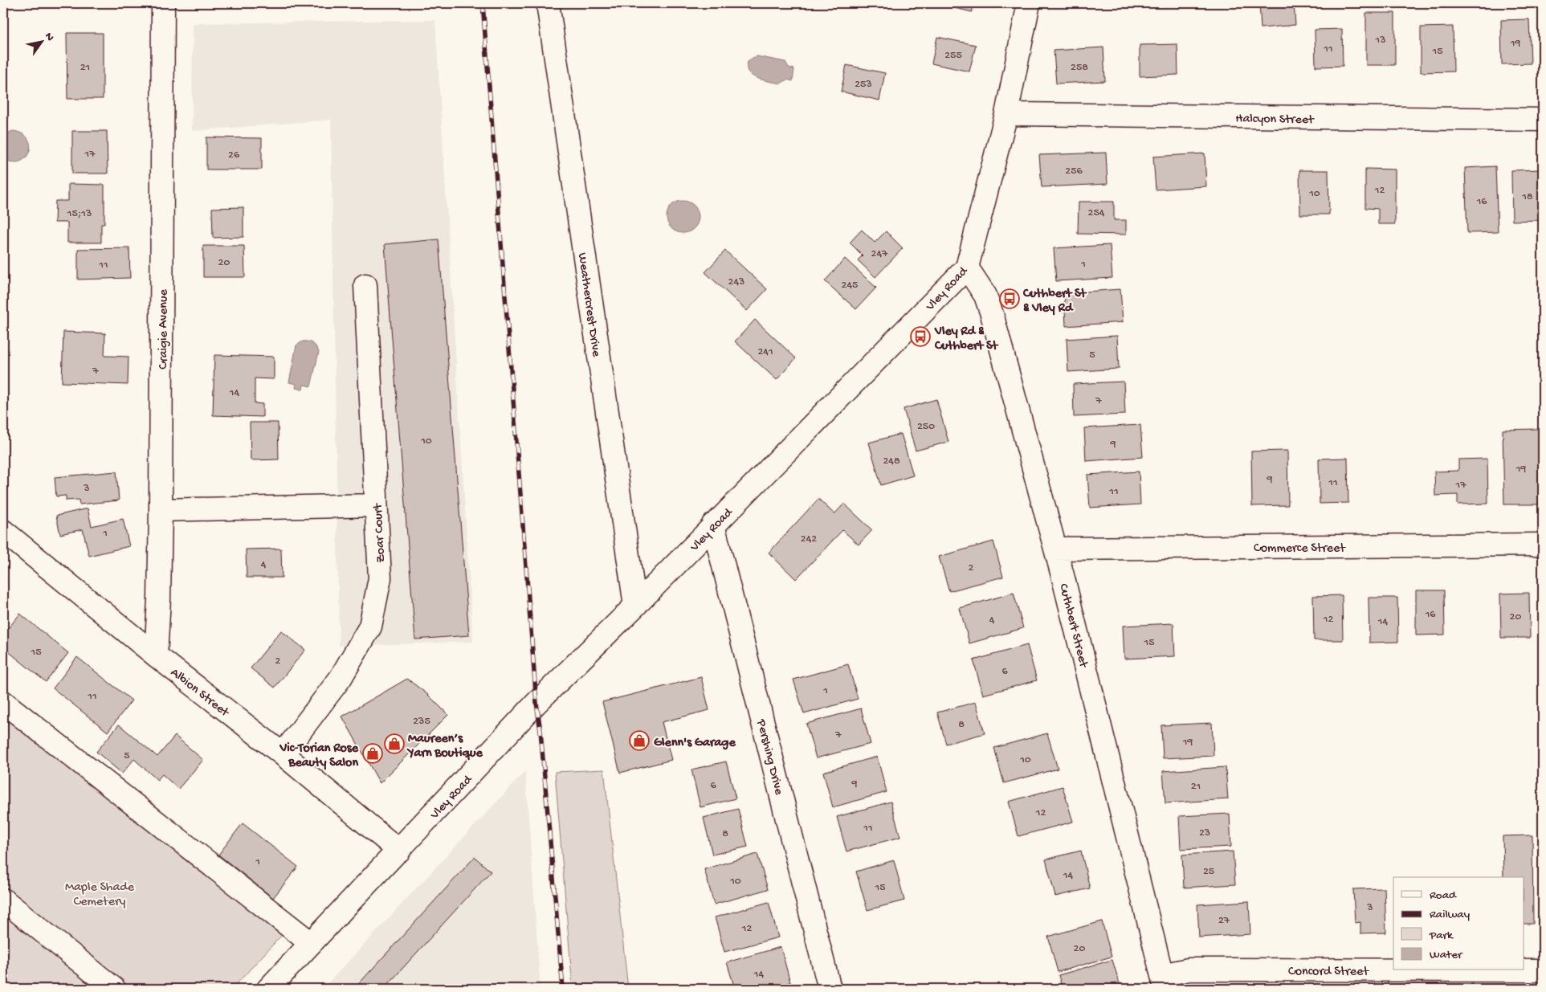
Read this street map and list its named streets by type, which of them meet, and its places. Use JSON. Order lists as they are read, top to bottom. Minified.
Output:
{"streets":{"street":["Halcyon Street","Vley Road","Weathercrest Drive","Craigie Avenue","Zoar Court","Commerce Street","Cuthbert Street","Albion Street","Pershing Drive","Concord Street"]},"crossings":[["Halcyon Street","Vley Road"],["Vley Road","Weathercrest Drive"],["Vley Road","Cuthbert Street"],["Vley Road","Albion Street"],["Vley Road","Pershing Drive"],["Craigie Avenue","Albion Street"],["Zoar Court","Albion Street"],["Commerce Street","Cuthbert Street"],["Cuthbert Street","Concord Street"]],"parks":["Maple Shade Cemetery"],"places":{"bus stop":["Cuthbert St & Vley Rd","Vley Rd & Cuthbert St"],"shop":["Glenn's Garage","Maureen’s Yarn Boutique","Vic-Torian Rose Beauty Salon"]},"house_numbers":["13","19","11","15","255","21","258","253","17","26","256","12","10","18","16","254","15;13","247","20","1","11","243","245","241","5","7","14","7","250","10","9","248","19","9","11","17","3","11","1","242","4","2","16","20","12","4","14","15","15","2","6","1","11","235","8","7","19","5","10","9","6","21","12","11","23","8","1","25","14","10","15","3","27","12","20","14"],"legend":["Road","Railway","Park","Water"],"north":"top right"}
